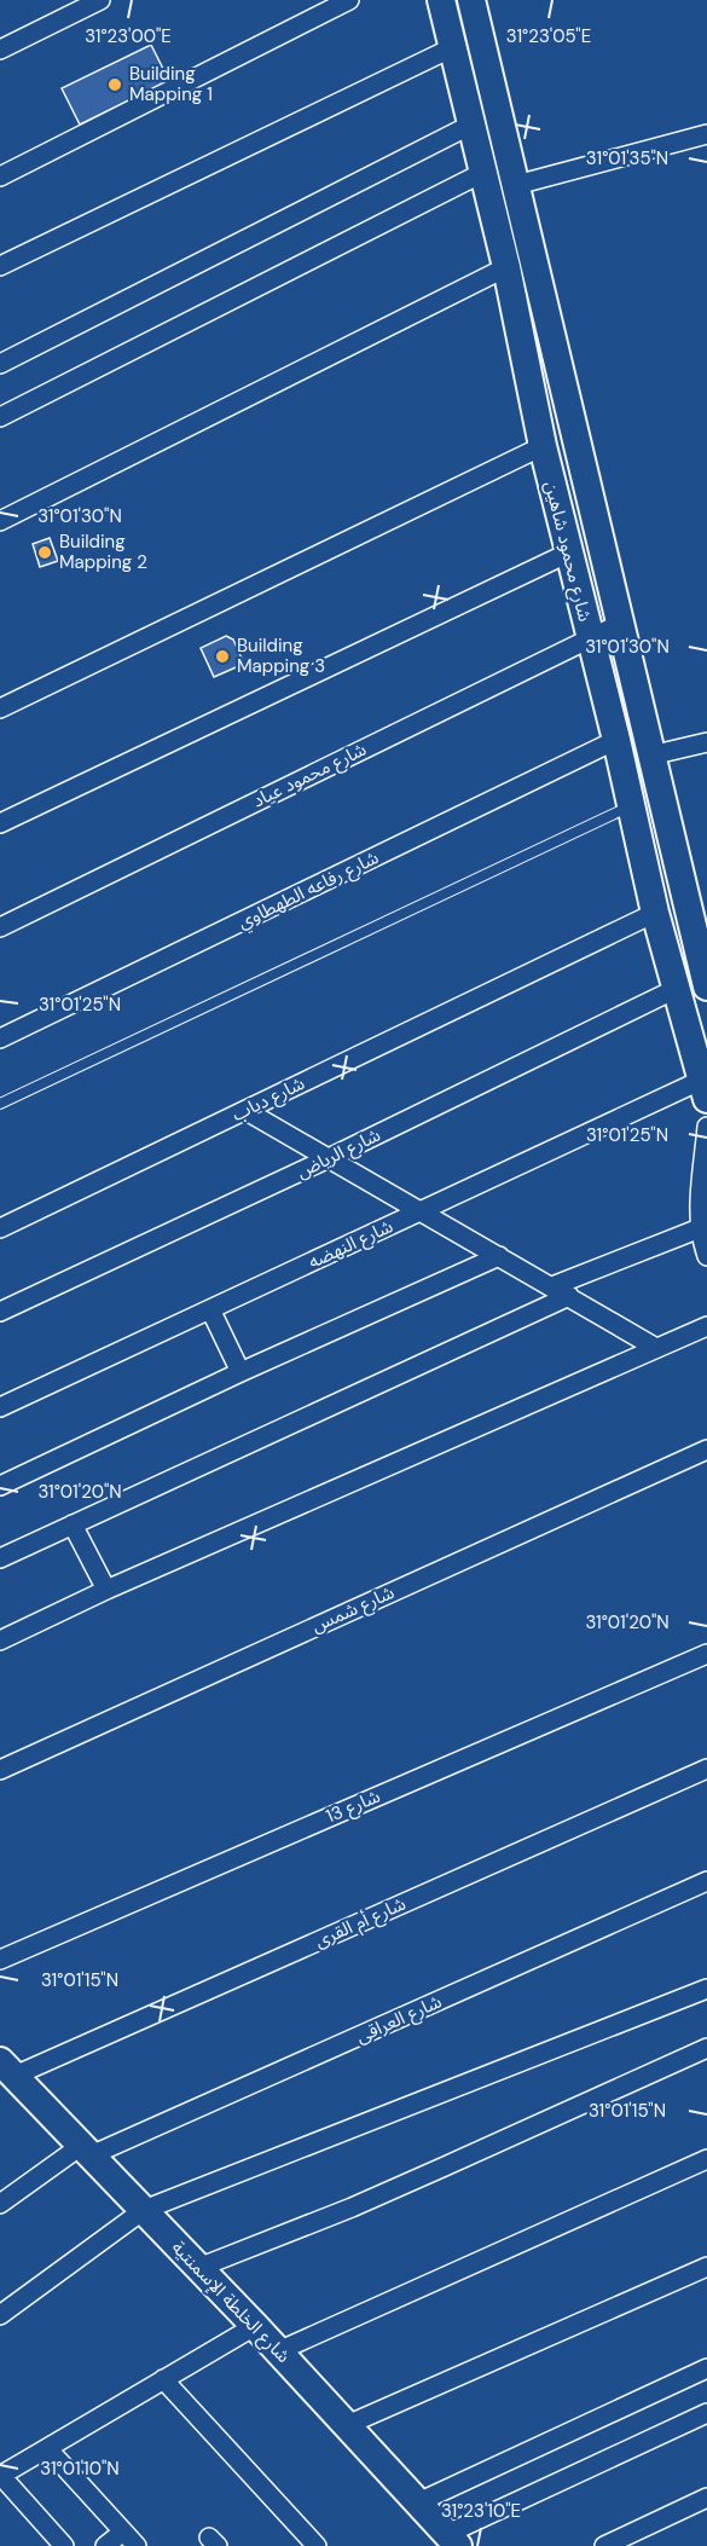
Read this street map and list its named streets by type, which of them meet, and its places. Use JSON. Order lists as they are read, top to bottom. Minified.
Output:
{"streets":{"main road":["شارع محمود شاهين","شارع الخلطة الإسمنتية"],"street":["شارع محمود عياد","شارع رفاعه الطهطاوي","شارع دياب","شارع الرياض","شارع النهضه","شارع شمس","شارع 13","شارع أم القرى","شارع العراقى"]},"crossings":[["شارع محمود شاهين","شارع محمود عياد"],["شارع محمود شاهين","شارع رفاعه الطهطاوي"],["شارع محمود شاهين","شارع دياب"],["شارع محمود شاهين","شارع الرياض"],["شارع محمود شاهين","شارع النهضه"],["شارع أم القرى","شارع الخلطة الإسمنتية"],["شارع العراقى","شارع الخلطة الإسمنتية"]],"places":["Building Mapping 1","Building Mapping 2","Building Mapping 3"],"coordinates":["31°23'00\"E","31°23'05\"E","31°01'35\"N","31°01'30\"N","31°01'25\"N","31°01'20\"N","31°01'15\"N","31°01'10\"N","31°23'10\"E"]}
